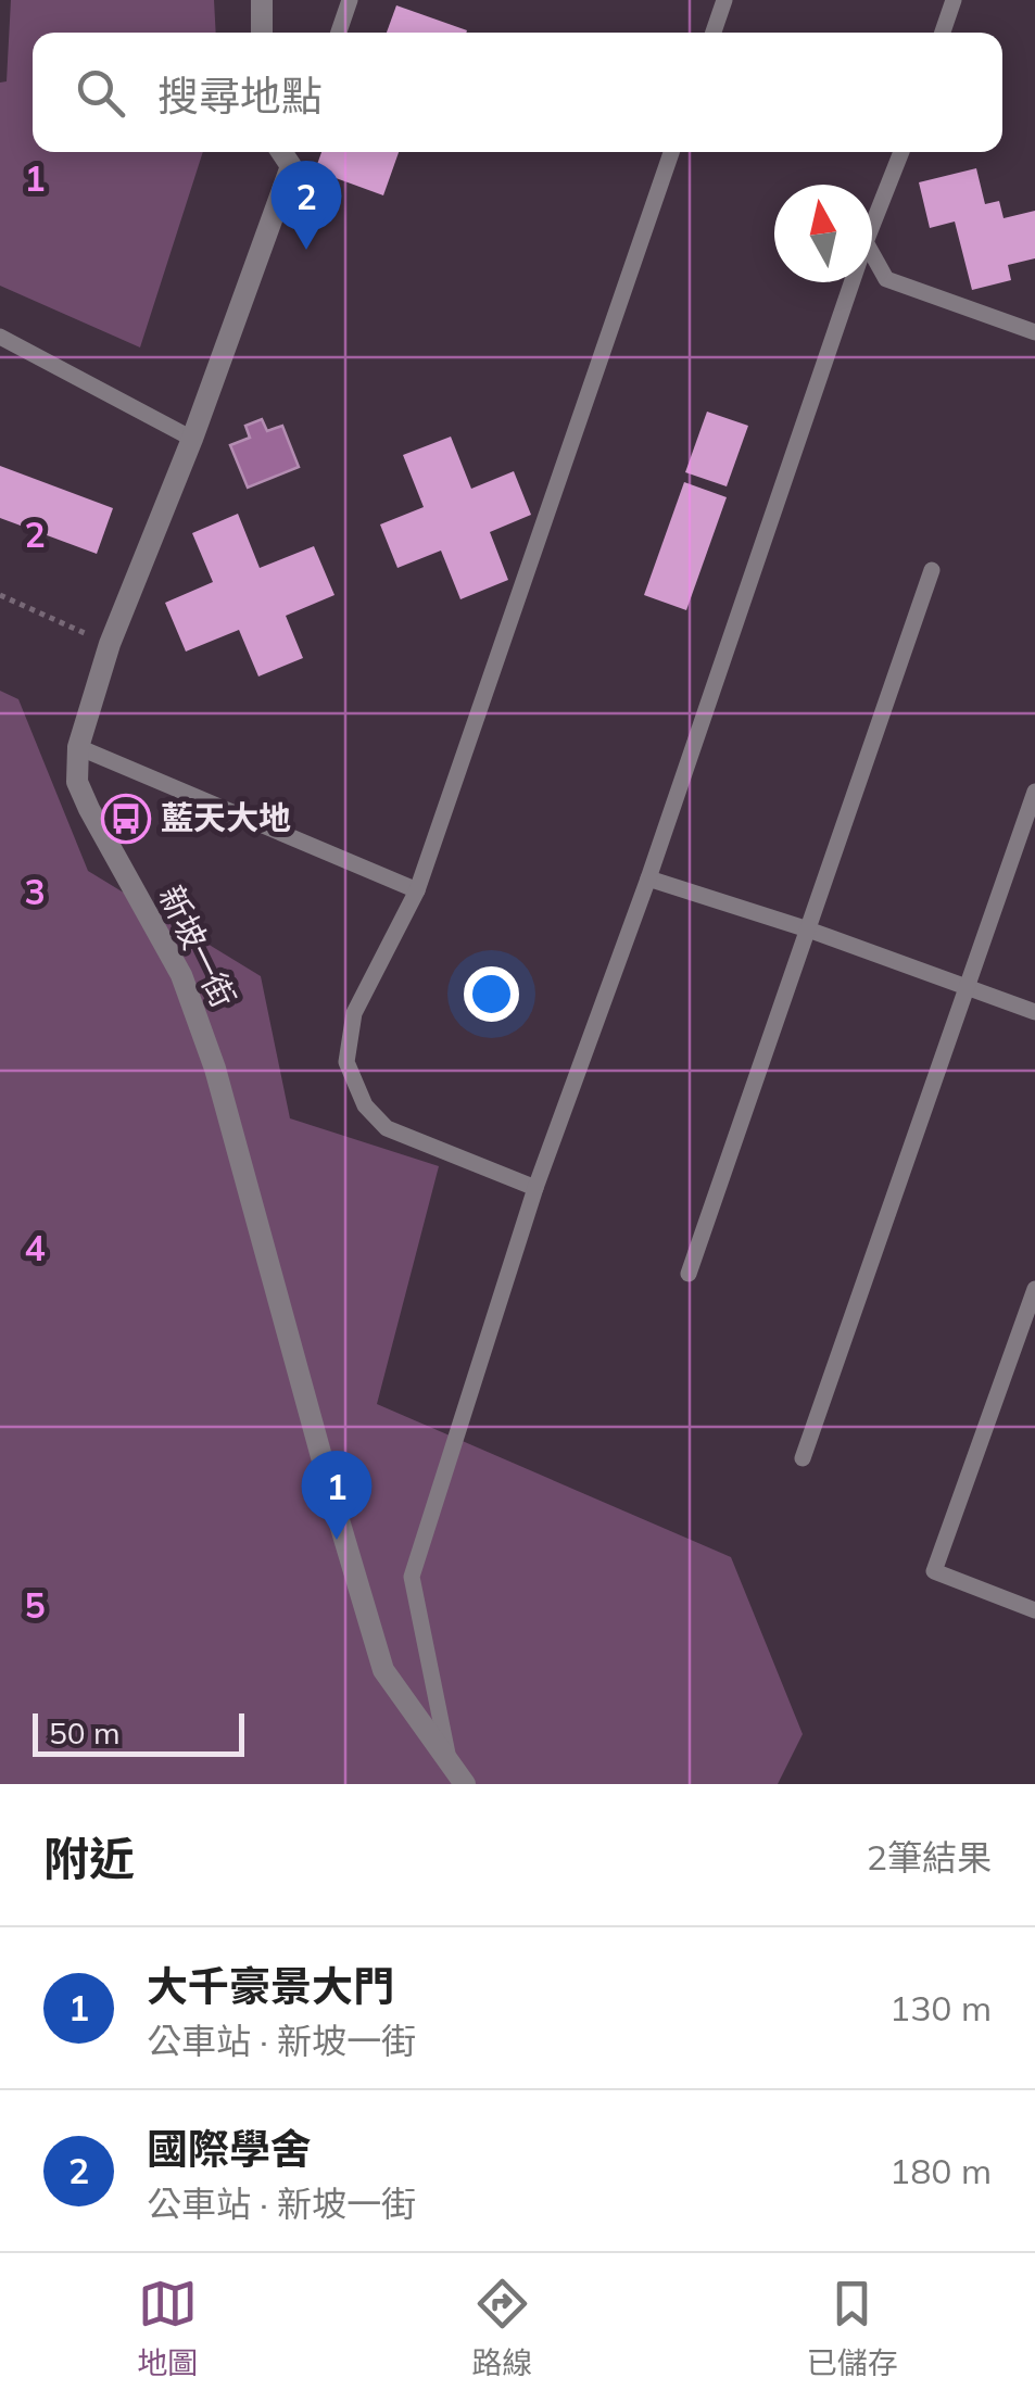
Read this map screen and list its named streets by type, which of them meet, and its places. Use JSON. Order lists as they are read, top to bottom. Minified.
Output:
{"streets":{"street":["新坡一街"]},"places":{"bus stop":["藍天大地"]},"scale_bar":"50 m","north":"top","page":{"search":"搜尋地點","pins":["2","1"],"scale":"50 m","heading":["附近","2筆結果"],"list":[{"mark":"1","name":"大千豪景大門","note":"公車站 · 新坡一街","value":"130 m"},{"mark":"2","name":"國際學舍","note":"公車站 · 新坡一街","value":"180 m"}],"nav":["地圖","路線","已儲存"]},"grid":{"rows":["1","2","3","4","5"]}}
